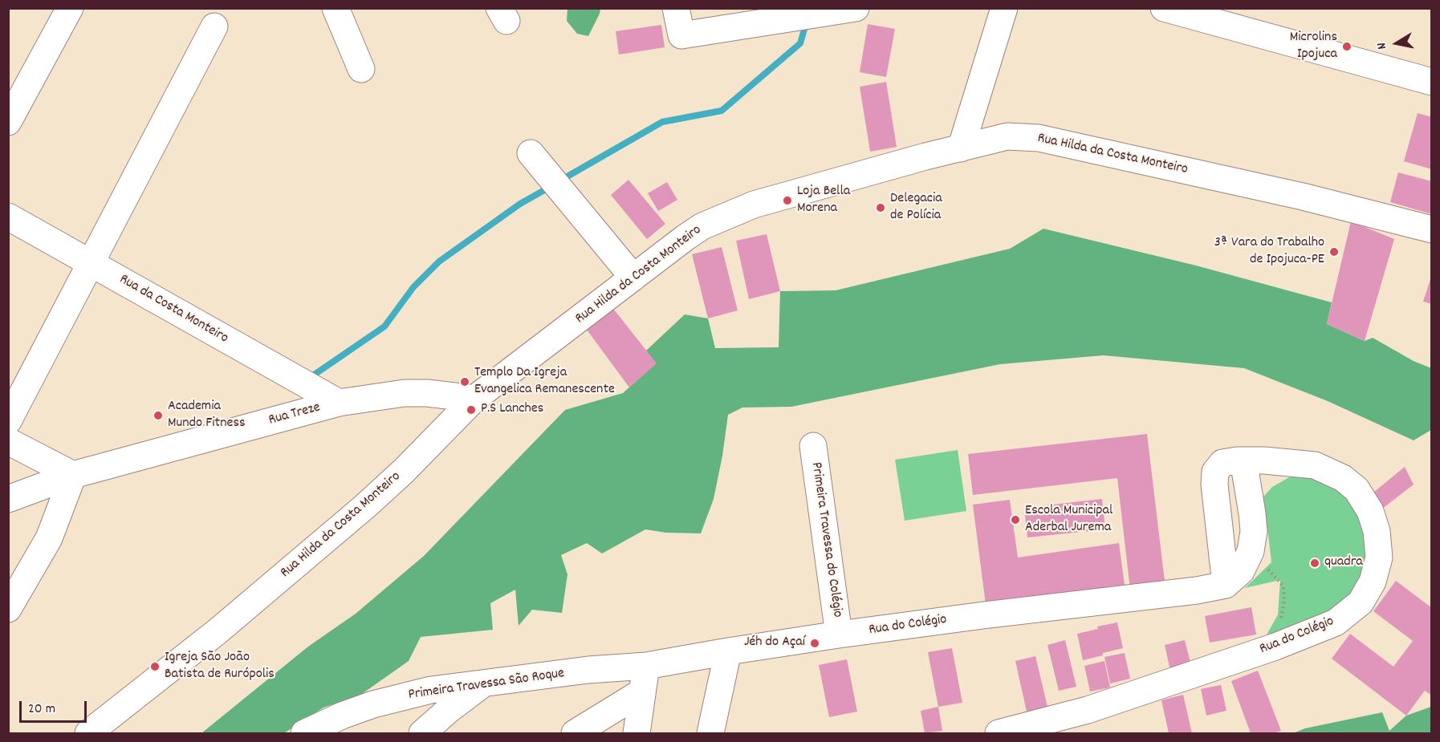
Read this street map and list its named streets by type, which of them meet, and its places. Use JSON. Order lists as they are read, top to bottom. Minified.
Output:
{"streets":{"street":["Rua Hilda da Costa Monteiro","Rua da Costa Monteiro","Rua Treze","Primeira Travessa do Colégio","Rua do Colégio","Primeira Travessa São Roque"]},"crossings":[["Rua Hilda da Costa Monteiro","Rua Treze"],["Rua da Costa Monteiro","Rua Treze"],["Primeira Travessa do Colégio","Rua do Colégio"],["Rua do Colégio","Primeira Travessa São Roque"]],"places":["Microlins Ipojuca","Loja Bella Morena","Delegacia de Polícia","3ª Vara do Trabalho de Ipojuca-PE","Templo Da Igreja Evangelica Remanescente","P.S Lanches","Academia Mundo Fitness","Escola Municipal Aderbal Jurema","quadra","Jéh do Açaí","Igreja São João Batista de Rurópolis"],"scale_bar":"20 m","north":"left"}
